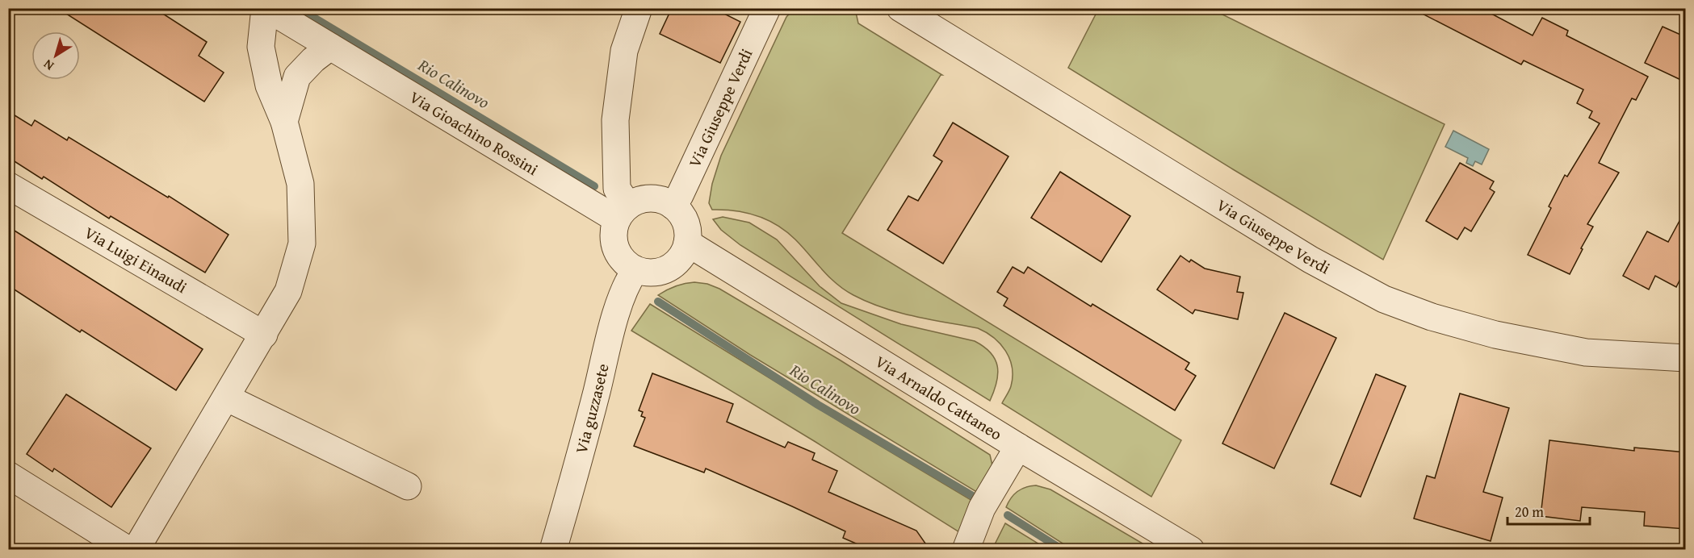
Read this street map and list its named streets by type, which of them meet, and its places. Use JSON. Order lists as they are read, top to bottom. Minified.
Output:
{"streets":{"street":["Via Giuseppe Verdi","Via Gioachino Rossini","Via Luigi Einaudi","Via Arnaldo Cattaneo","Via guzzasete"]},"crossings":[["Via Giuseppe Verdi","Via Gioachino Rossini"],["Via Giuseppe Verdi","Via Arnaldo Cattaneo"],["Via Giuseppe Verdi","Via guzzasete"],["Via Gioachino Rossini","Via Arnaldo Cattaneo"],["Via Gioachino Rossini","Via guzzasete"],["Via Arnaldo Cattaneo","Via guzzasete"]],"water":["Rio Calinovo"],"scale_bar":"20 m","north":"bottom left"}
